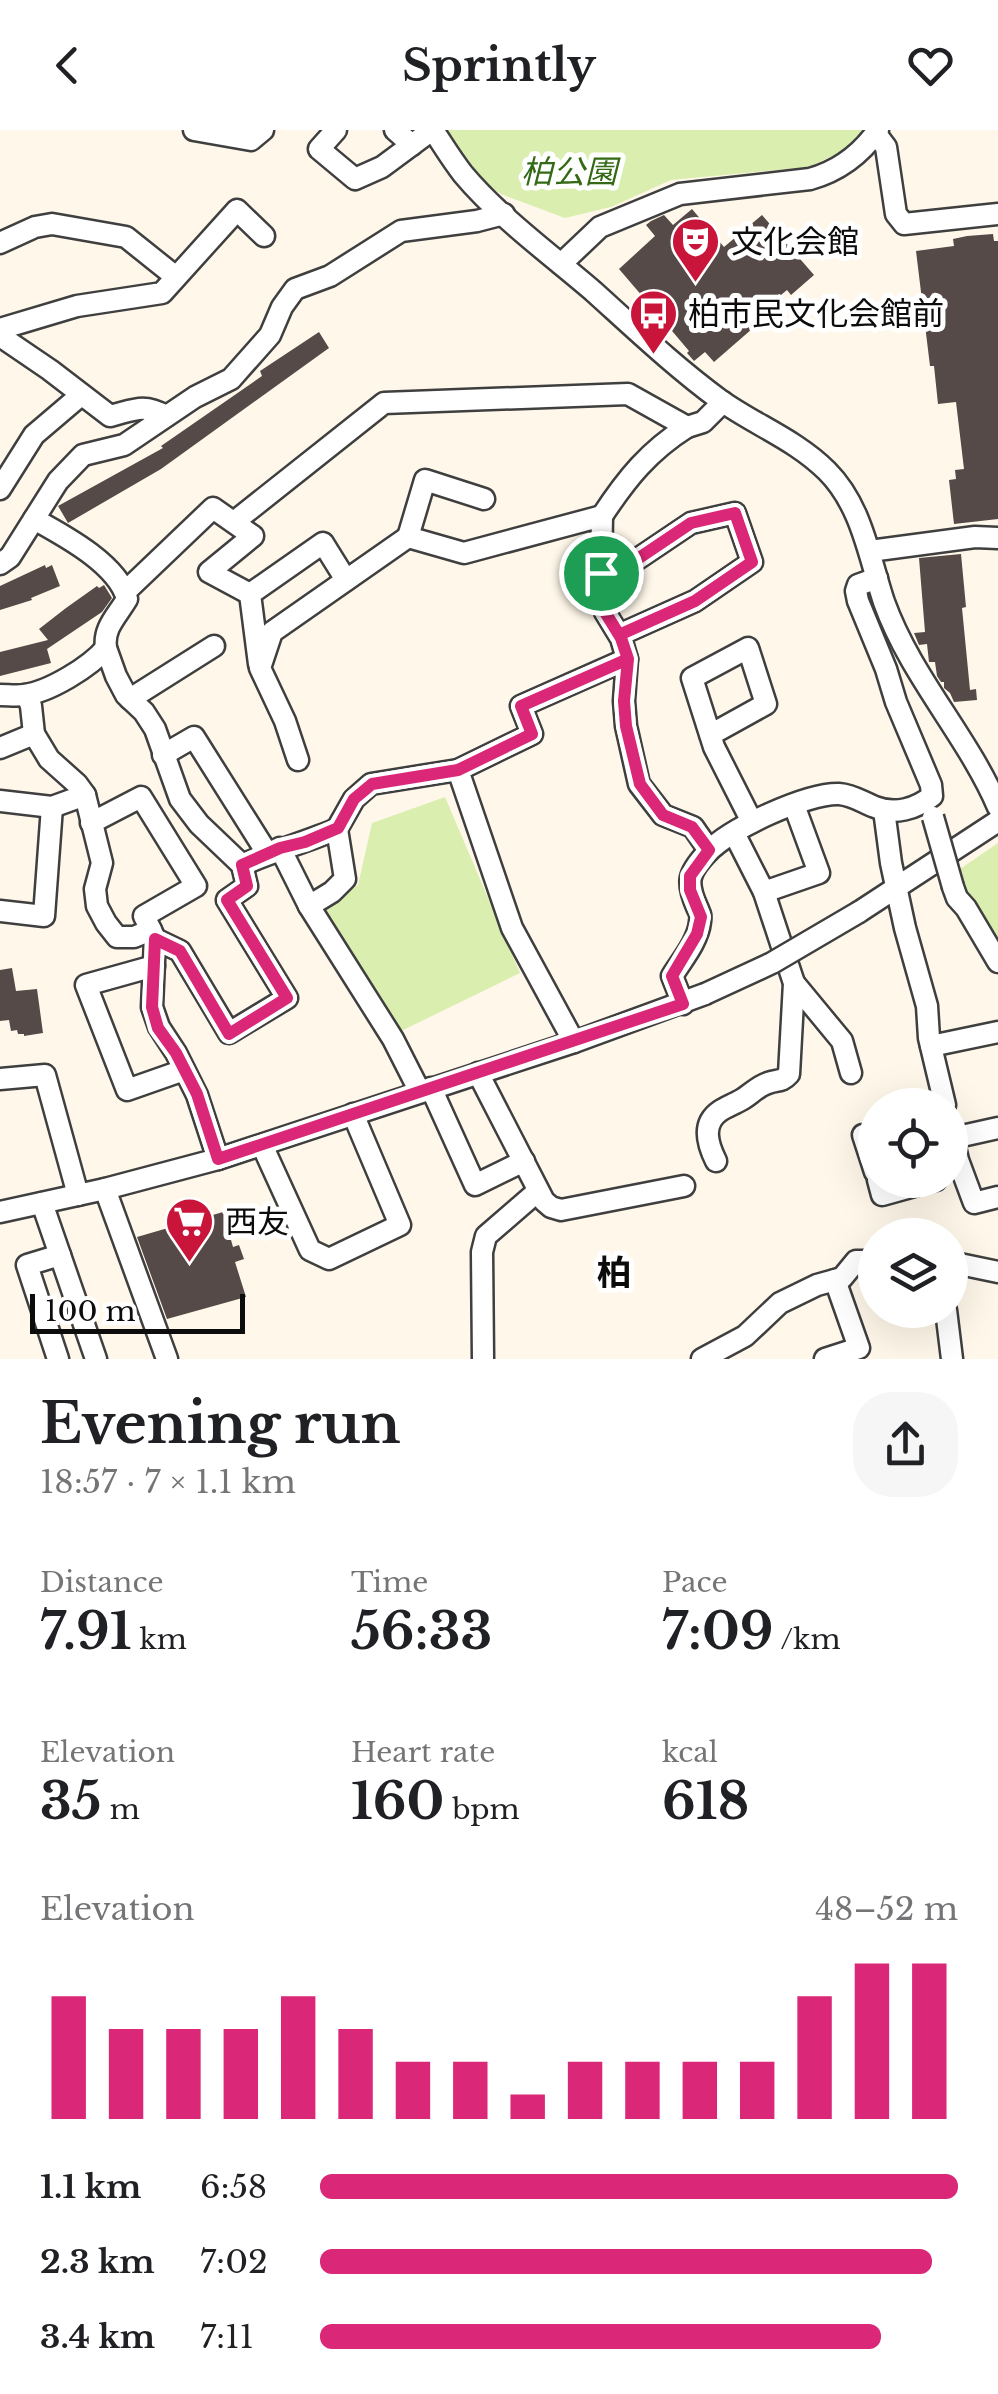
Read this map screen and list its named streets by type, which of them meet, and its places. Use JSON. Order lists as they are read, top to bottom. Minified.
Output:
{"districts":["柏"],"parks":["柏公園"],"places":{"theatre":["文化会館"],"bus stop":["柏市民文化会館前"],"supermarket":["西友"]},"scale_bar":"100 m","page":{"header":"Sprintly","scale":"100 m","heading":["Evening run","18:57 · 7 × 1.1 km"],"stats":[["Distance","7.91 km"],["Time","56:33"],["Pace","7:09 /km"],["Elevation","35 m"],["Heart rate","160 bpm"],["kcal","618"]],"chart":["Elevation","48–52 m"],"list":[{"name":"1.1 km","note":"6:58"},{"name":"2.3 km","note":"7:02"},{"name":"3.4 km","note":"7:11"}]}}
